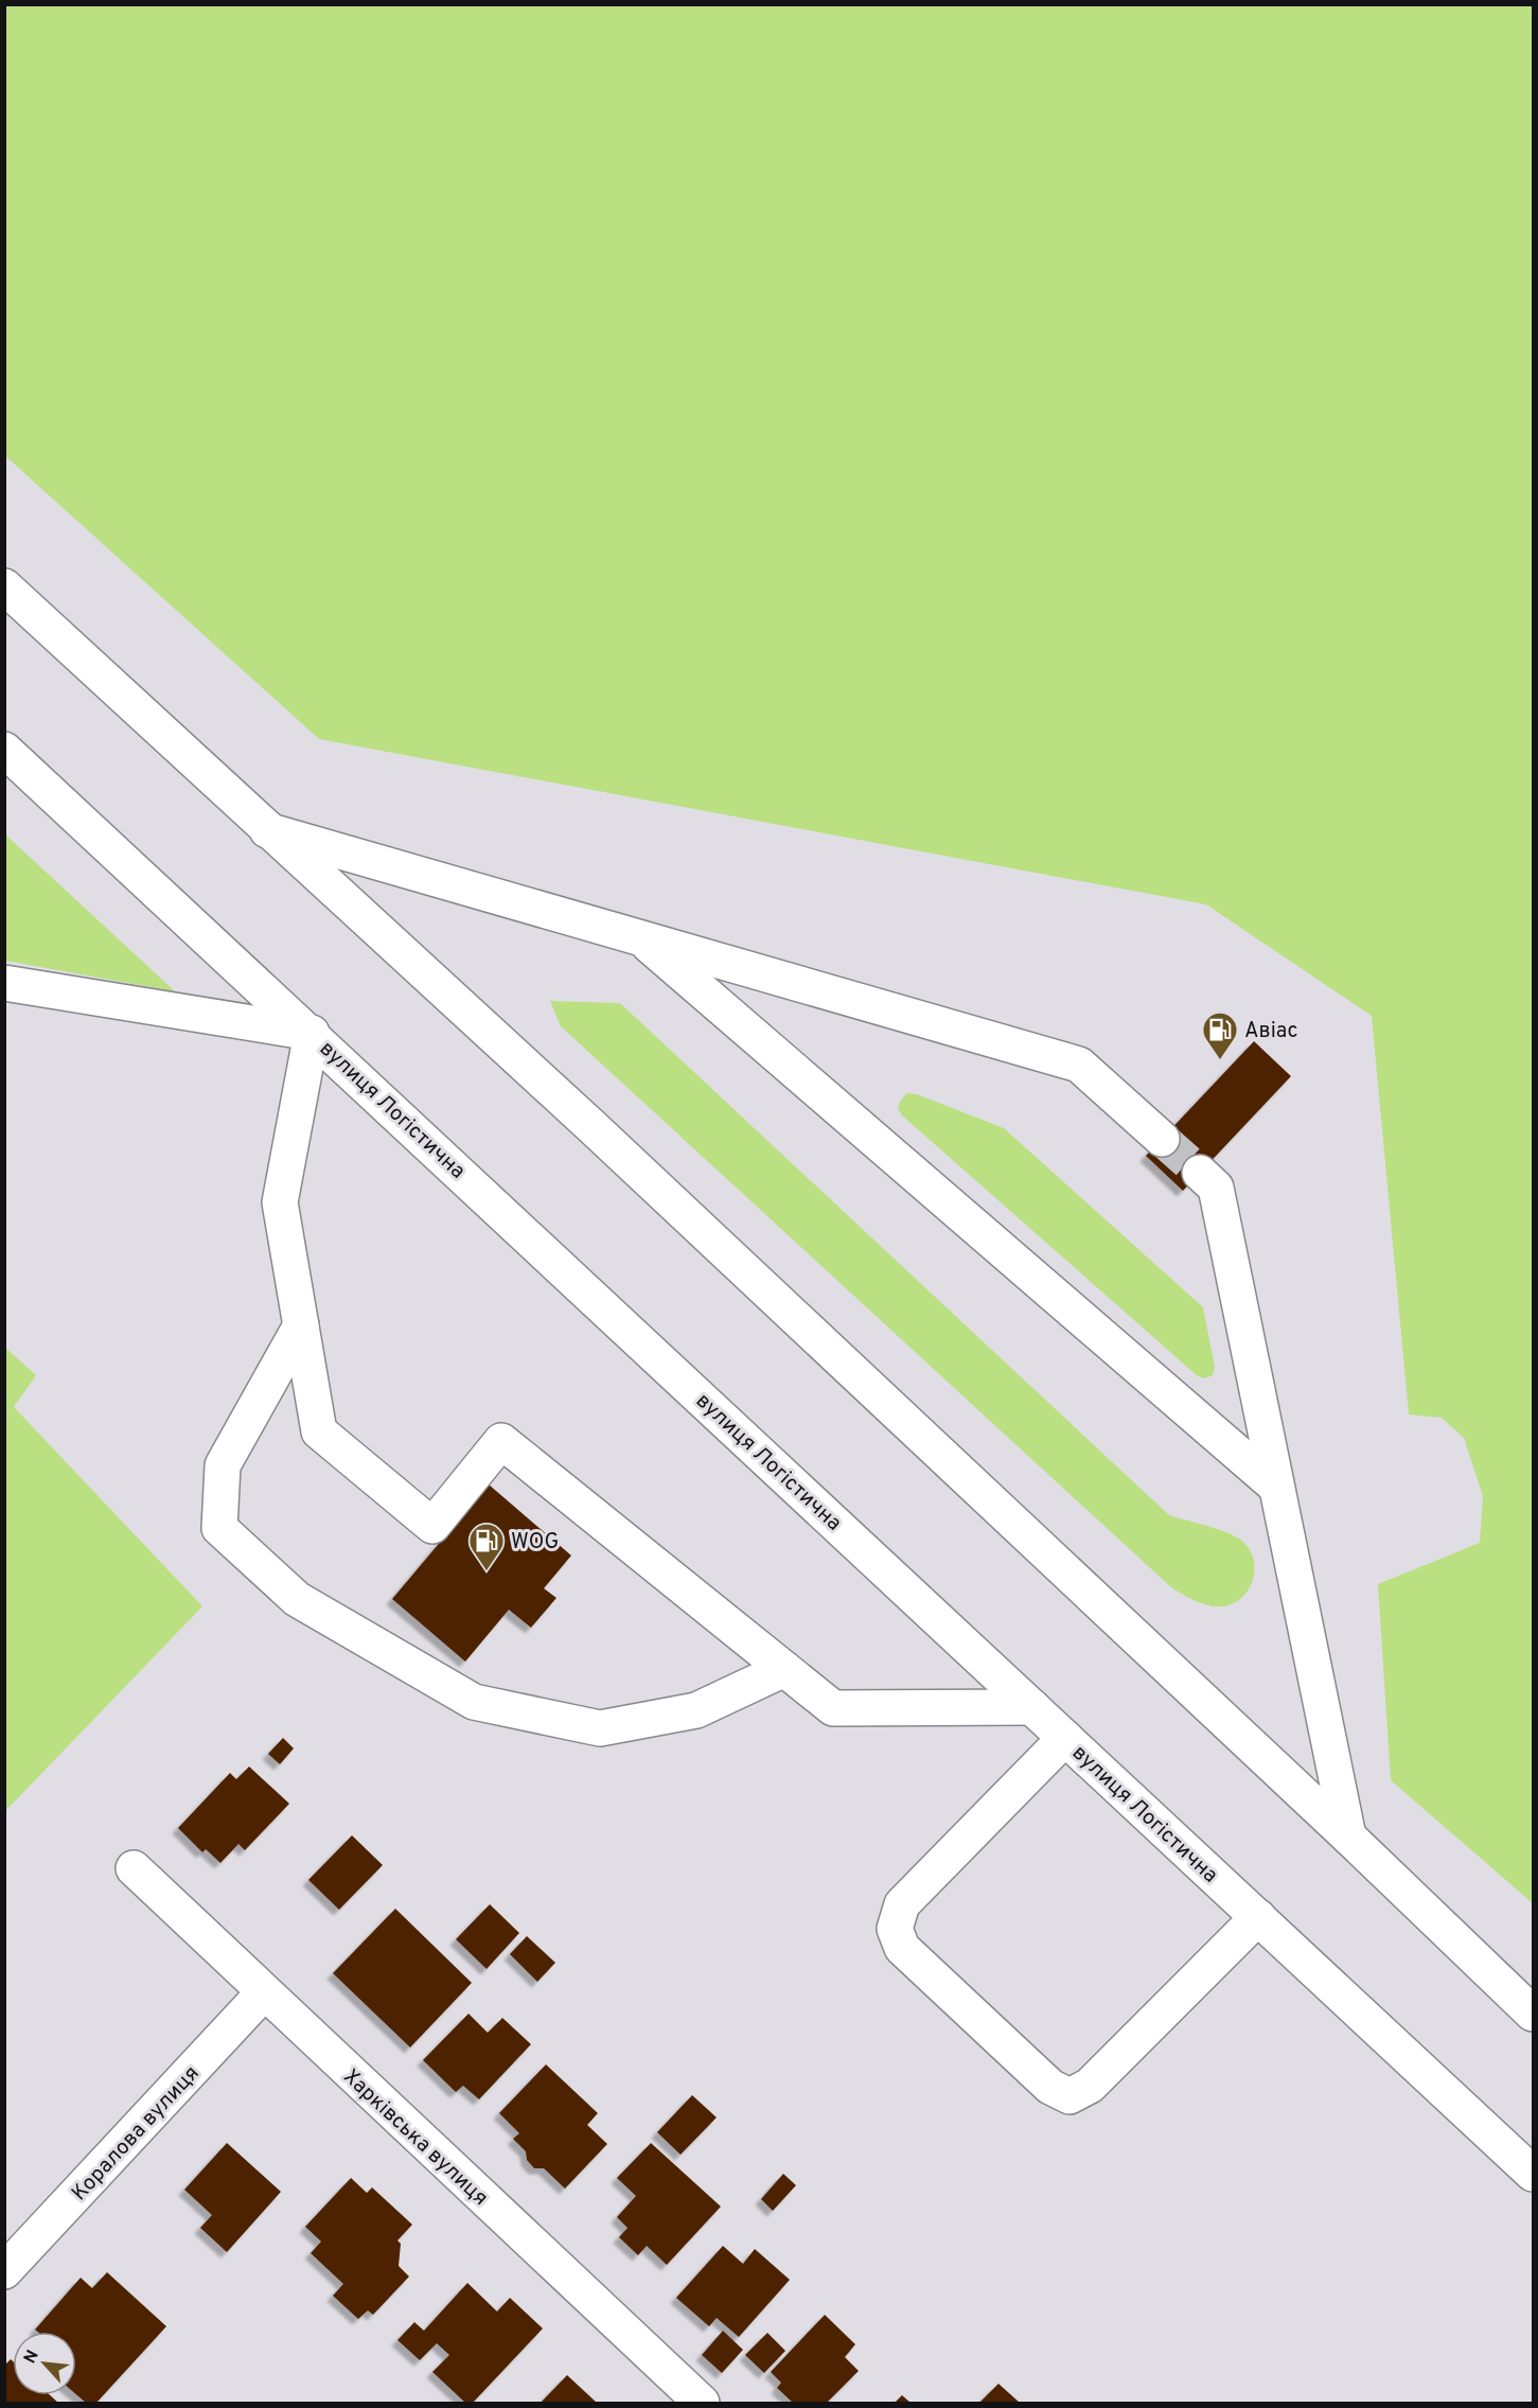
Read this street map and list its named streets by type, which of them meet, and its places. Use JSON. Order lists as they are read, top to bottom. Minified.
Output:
{"streets":{"main road":["вулиця Логістична","Коралова вулиця","Харківська вулиця"]},"crossings":[["Коралова вулиця","Харківська вулиця"]],"places":{"fuel station":["Авіас","WOG"]},"north":"top left"}
